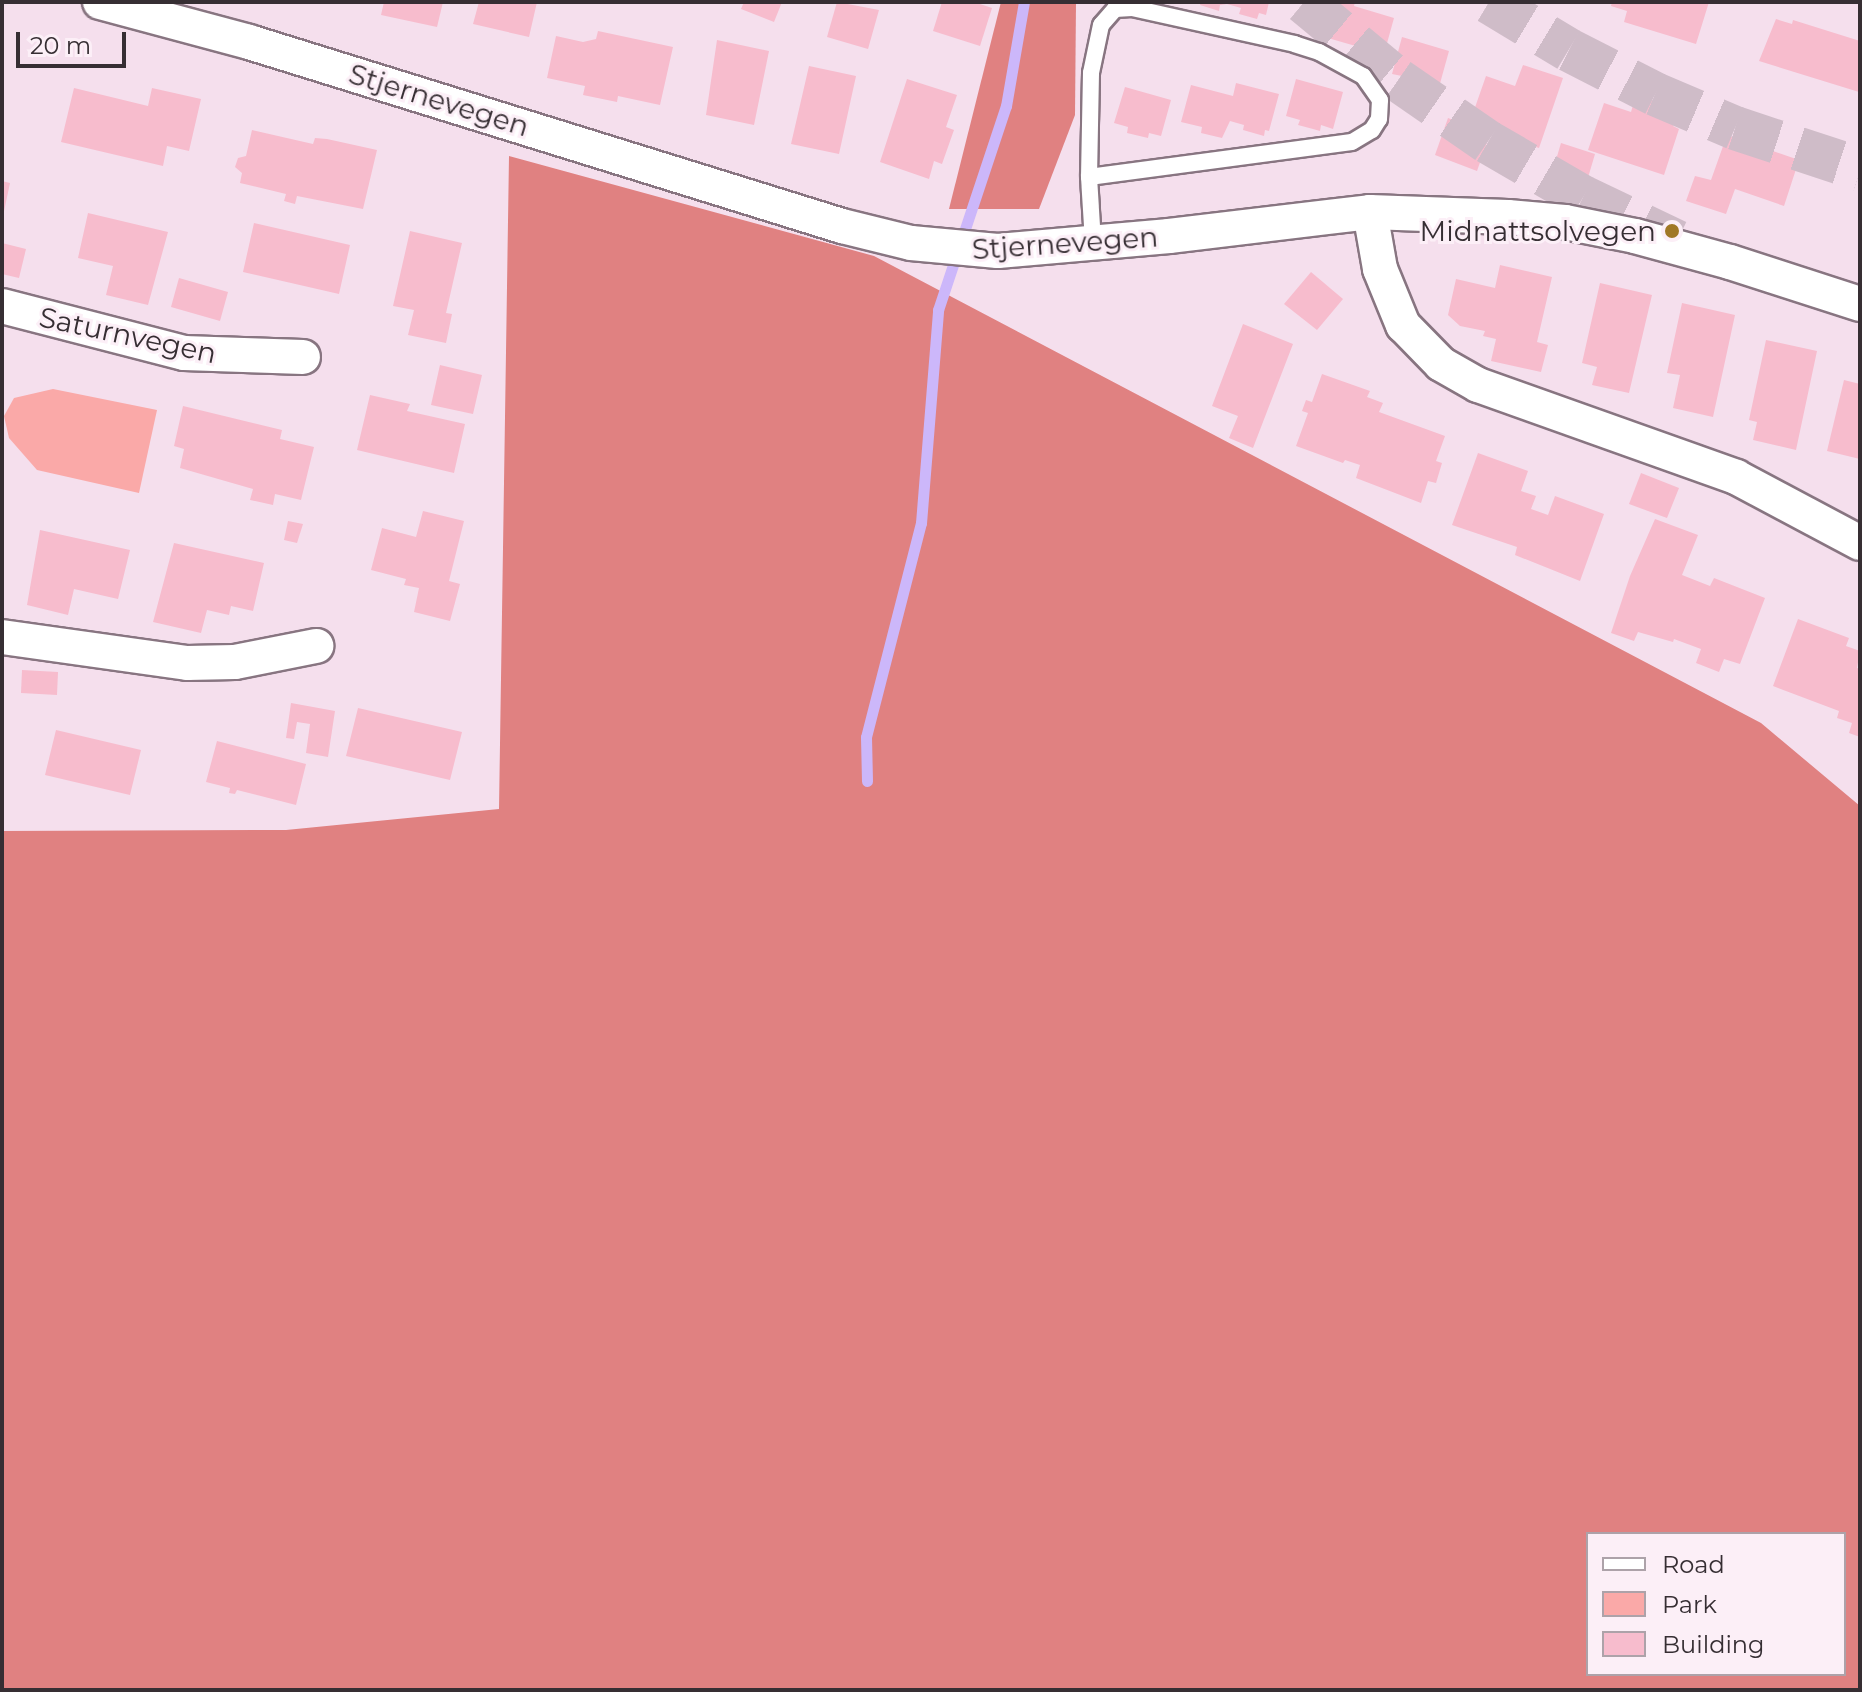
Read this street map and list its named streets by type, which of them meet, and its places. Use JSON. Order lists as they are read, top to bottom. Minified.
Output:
{"streets":{"street":["Stjernevegen","Saturnvegen"]},"places":["Midnattsolvegen"],"legend":["Road","Park","Building"],"scale_bar":"20 m"}
